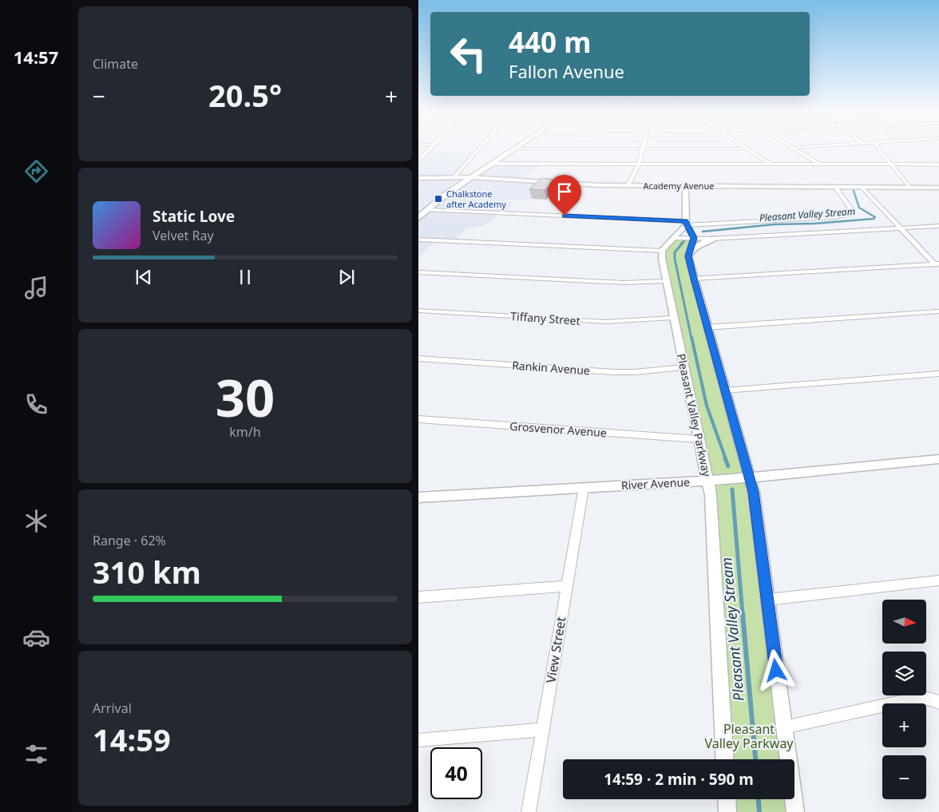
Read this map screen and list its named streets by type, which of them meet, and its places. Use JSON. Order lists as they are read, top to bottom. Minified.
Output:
{"streets":{"street":["Academy Avenue","Tiffany Street","Rankin Avenue","Pleasant Valley Parkway","Grosvenor Avenue","River Avenue","View Street"]},"crossings":[["Tiffany Street","Pleasant Valley Parkway"],["Rankin Avenue","Pleasant Valley Parkway"],["Pleasant Valley Parkway","Grosvenor Avenue"],["Pleasant Valley Parkway","River Avenue"],["River Avenue","View Street"]],"water":["Pleasant Valley Stream"],"parks":["Pleasant Valley Parkway"],"places":{"transit":["Chalkstone after Academy"]},"north":"right","page":{"tabs":"14:57","tile":["Climate",["30","km/h"],["Range · 62%","310 km"],["Arrival","14:59"]],"turn":["440 m","Fallon Avenue"],"heat":["−","20.5°","+"],"song":["Static Love","Velvet Ray"],"map_buttons":["+","−"],"limit":"40","trip":"14:59 · 2 min · 590 m"}}
